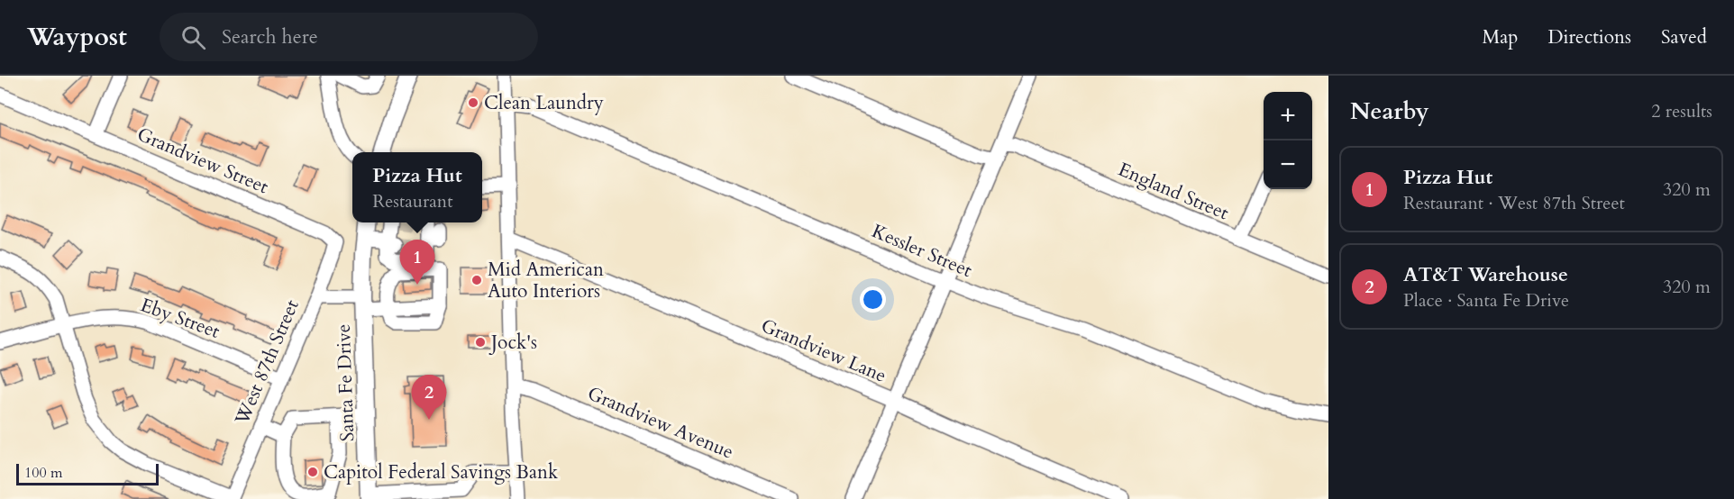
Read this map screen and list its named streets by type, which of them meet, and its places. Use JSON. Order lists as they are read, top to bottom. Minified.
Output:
{"streets":{"main road":["Santa Fe Drive"],"street":["Grandview Street","England Street","Kessler Street","Eby Street","Grandview Lane","West 87th Street","Grandview Avenue"]},"crossings":[["Grandview Street","West 87th Street"],["Eby Street","West 87th Street"],["West 87th Street","Santa Fe Drive"]],"places":["Clean Laundry","Mid American Auto Interiors","Jock's","Capitol Federal Savings Bank"],"scale_bar":"100 m","page":{"header":"Waypost","search":"Search here","nav":["Map","Directions","Saved"],"heading":["Nearby","2 results"],"map_buttons":["+","−"],"list":[{"mark":"1","name":"Pizza Hut","note":"Restaurant · West 87th Street","value":"320 m"},{"mark":"2","name":"AT&T Warehouse","note":"Place · Santa Fe Drive","value":"320 m"}],"popup":["Pizza Hut","Restaurant"],"pins":["1","2"],"scale":"100 m"}}
